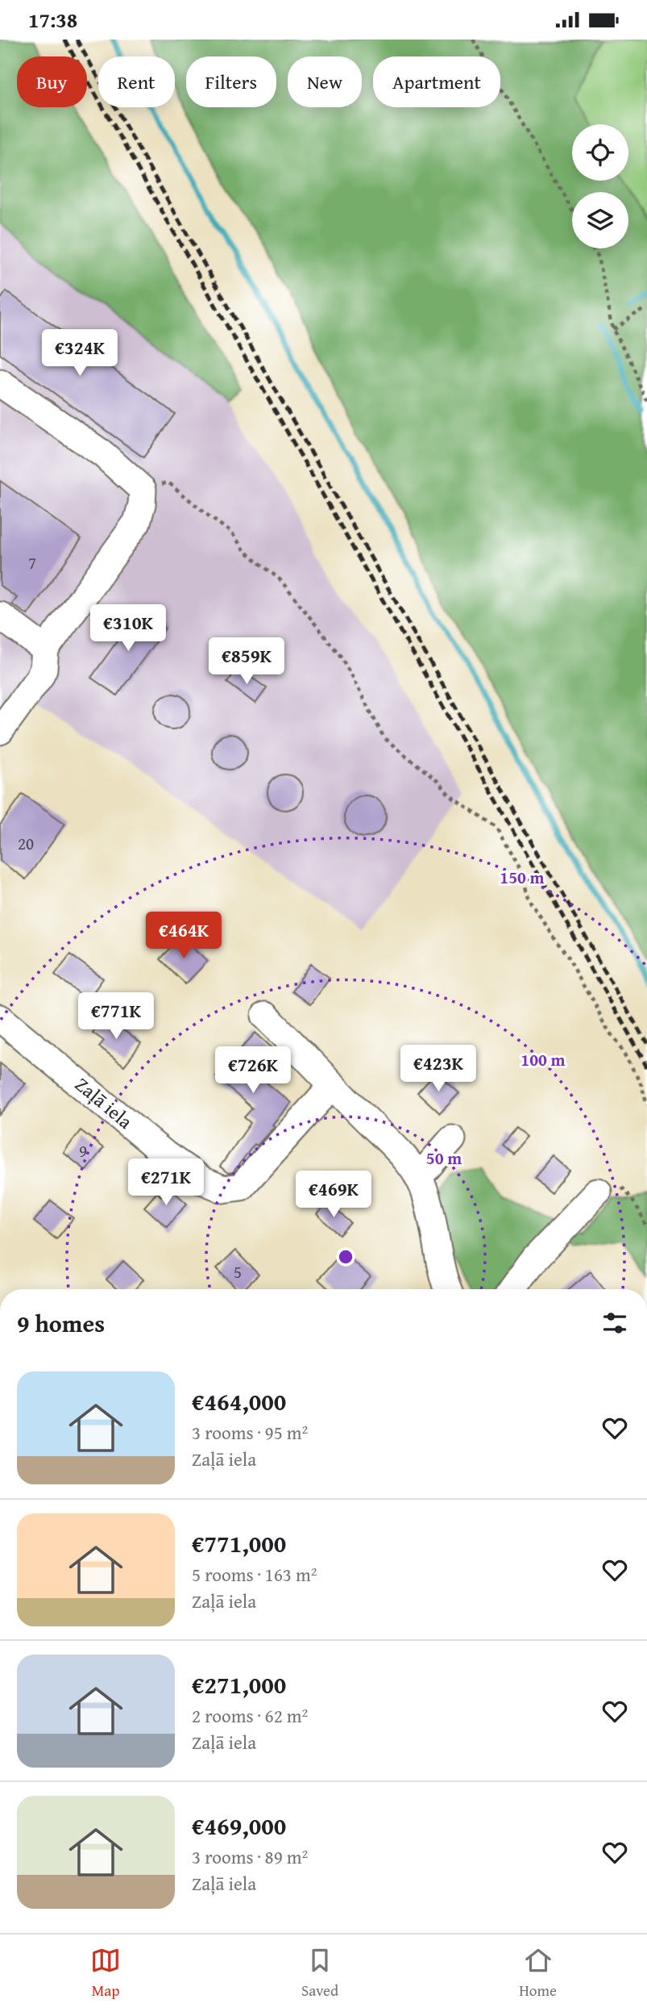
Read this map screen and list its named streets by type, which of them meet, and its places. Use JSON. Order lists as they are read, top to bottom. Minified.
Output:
{"streets":{"street":["Zaļā iela"]},"house_numbers":["7","20","9","5"],"page":{"status":"17:38","chip":["Buy","Rent","Filters","New","Apartment"],"price":["€324K","€310K","€859K","€464K","€771K","€423K","€726K","€271K","€469K"],"heading":"9 homes","list":[{"name":"€464,000","note":"3 rooms · 95 m² · Zaļā iela"},{"name":"€771,000","note":"5 rooms · 163 m² · Zaļā iela"},{"name":"€271,000","note":"2 rooms · 62 m² · Zaļā iela"},{"name":"€469,000","note":"3 rooms · 89 m² · Zaļā iela"}],"tabs":["Map","Saved","Home"]},"rings":["150 m","100 m","50 m"]}
